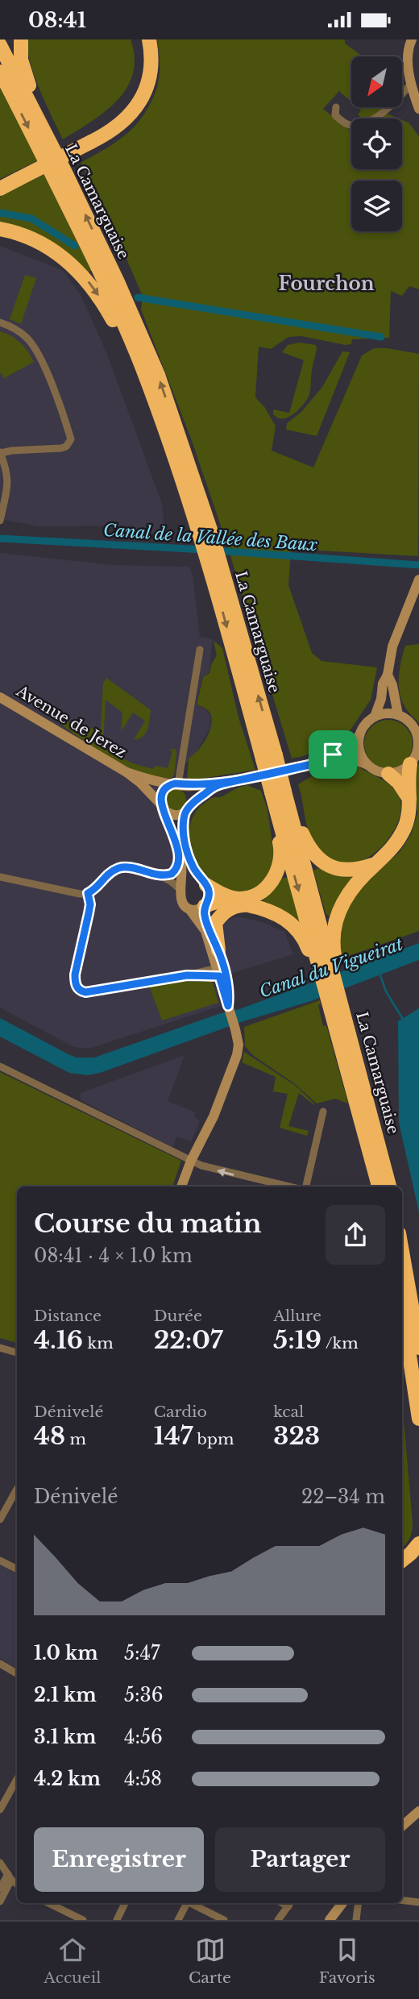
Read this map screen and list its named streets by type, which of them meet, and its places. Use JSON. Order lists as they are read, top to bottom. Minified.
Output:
{"streets":{"highway":["La Camarguaise"],"main road":["Avenue de Jerez"]},"districts":["Fourchon"],"water":["Canal de la Vallée des Baux","Canal du Vigueirat"],"north":"bottom left","page":{"status":"08:41","heading":["Course du matin","08:41 · 4 × 1.0 km"],"stats":[["Distance","4.16 km"],["Durée","22:07"],["Allure","5:19 /km"],["Dénivelé","48 m"],["Cardio","147 bpm"],["kcal","323"]],"chart":["Dénivelé","22–34 m"],"list":[{"name":"1.0 km","note":"5:47"},{"name":"2.1 km","note":"5:36"},{"name":"3.1 km","note":"4:56"},{"name":"4.2 km","note":"4:58"}],"buttons":["Enregistrer","Partager"],"tabs":["Accueil","Carte","Favoris"]}}
